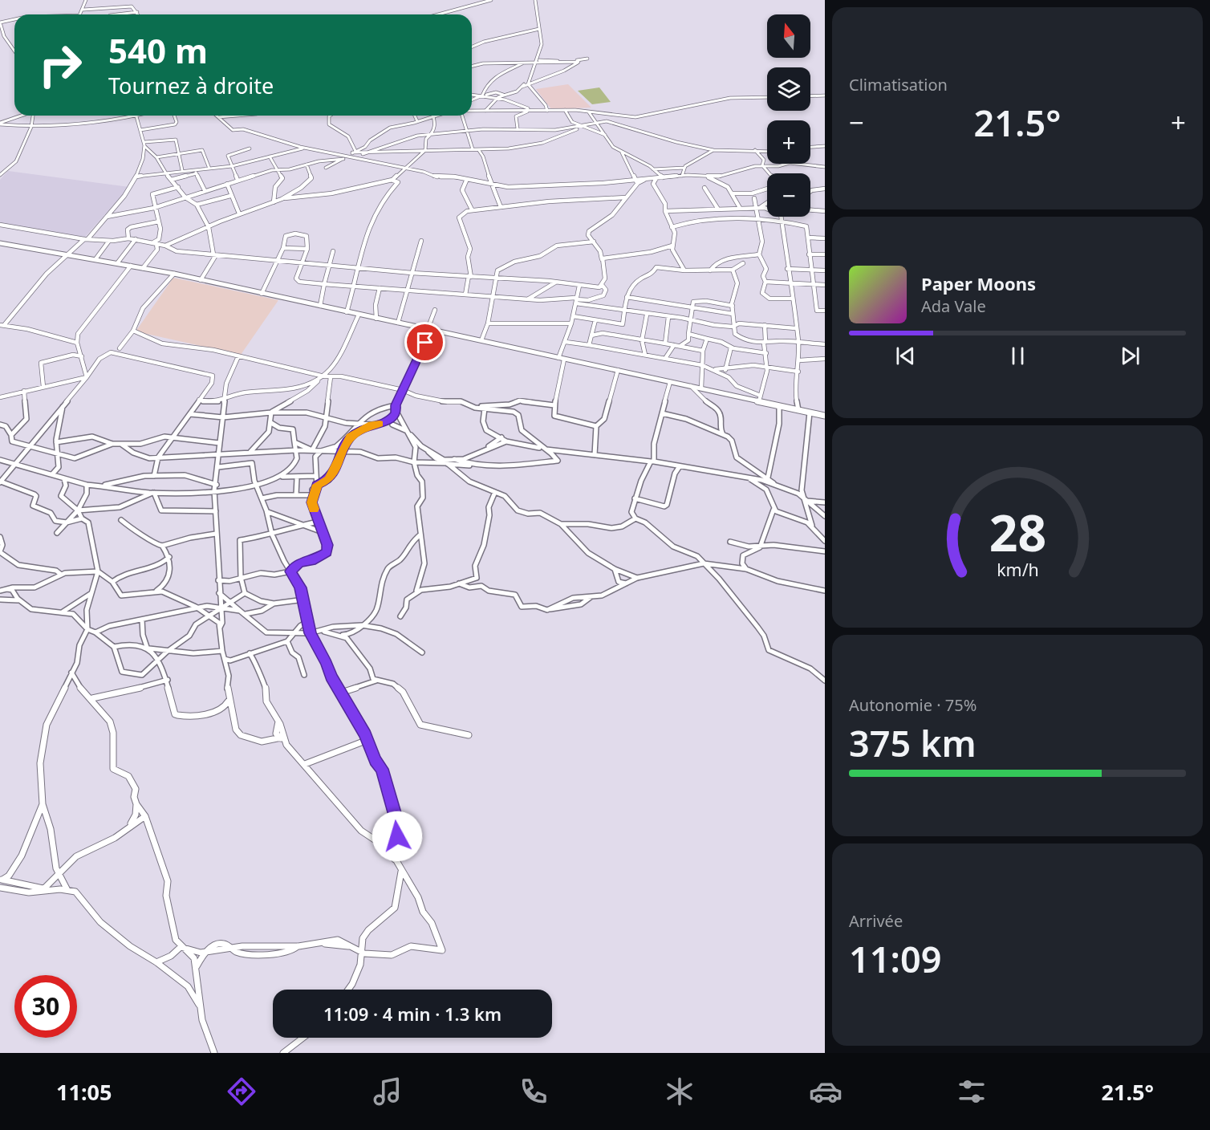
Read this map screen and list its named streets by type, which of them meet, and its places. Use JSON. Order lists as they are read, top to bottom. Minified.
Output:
{"north":"top","page":{"tile":["Climatisation",["Autonomie · 75%","375 km"],["Arrivée","11:09"]],"map_buttons":["+","−"],"turn":["540 m","Tournez à droite"],"heat":["−","21.5°","+"],"song":["Paper Moons","Ada Vale"],"limit":"30","trip":"11:09 · 4 min · 1.3 km","tabs":["11:05","21.5°"],"gauge":["28","km/h"]}}
